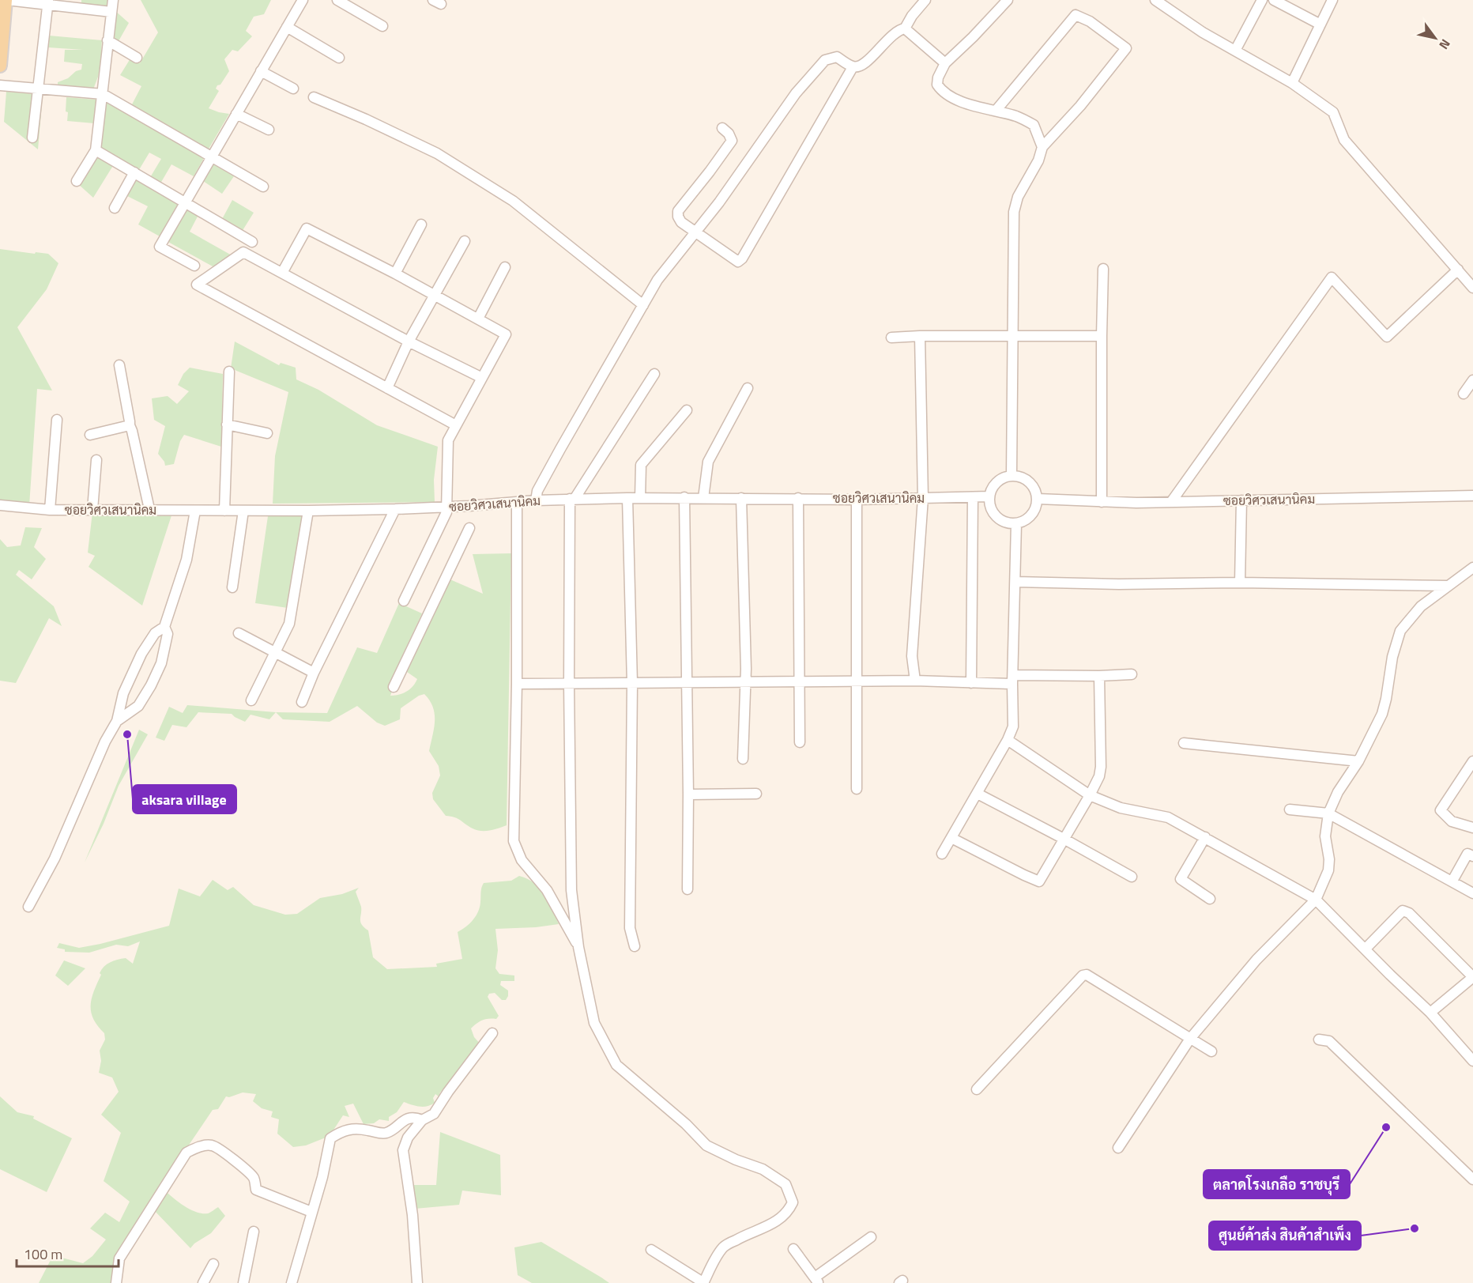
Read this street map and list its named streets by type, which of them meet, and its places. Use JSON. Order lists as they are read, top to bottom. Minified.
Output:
{"streets":{"street":["ซอยวิศวเสนานิคม"]},"places":["aksara village","ตลาดโรงเกลือ ราชบุรี","ศูนย์ค้าส่ง สินค้าสำเพ็ง"],"scale_bar":"100 m","north":"bottom right"}
